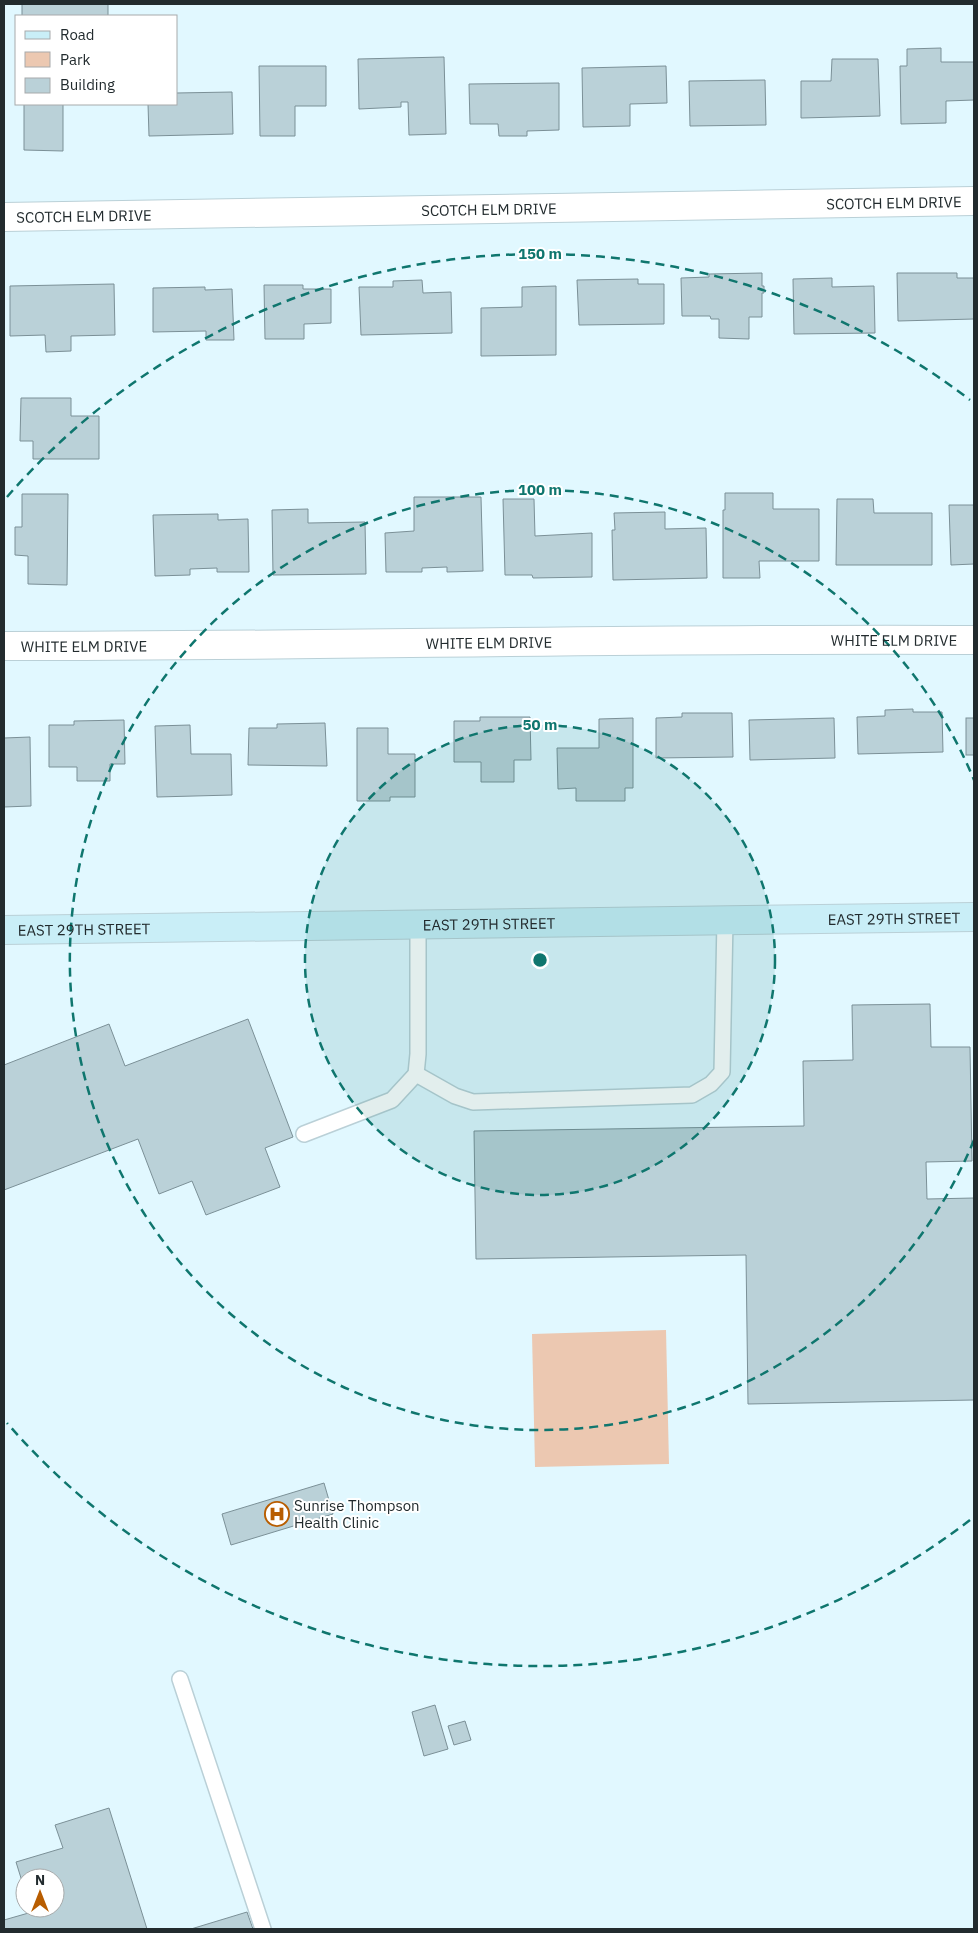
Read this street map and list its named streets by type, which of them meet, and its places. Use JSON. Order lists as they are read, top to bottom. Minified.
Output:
{"streets":{"main road":["EAST 29TH STREET"],"street":["SCOTCH ELM DRIVE","WHITE ELM DRIVE"]},"places":{"hospital":["Sunrise Thompson Health Clinic"]},"legend":["Road","Park","Building"],"north":"top","rings":["150 m","100 m","50 m"]}
